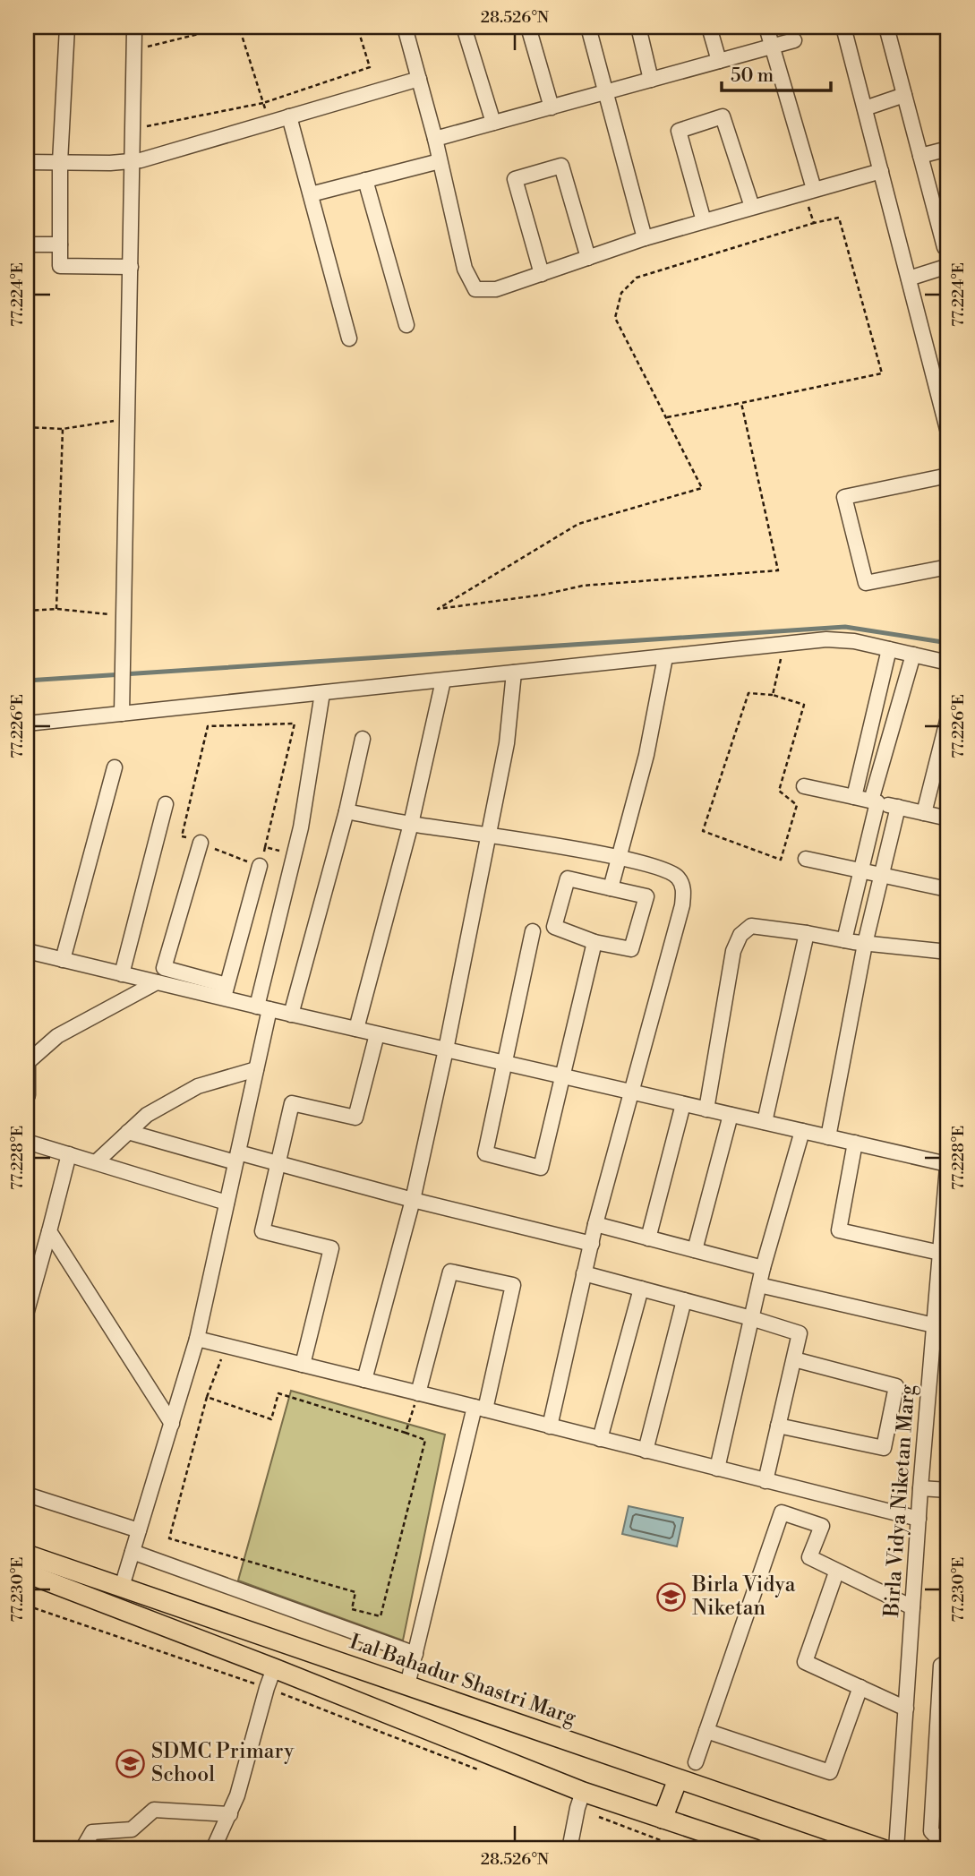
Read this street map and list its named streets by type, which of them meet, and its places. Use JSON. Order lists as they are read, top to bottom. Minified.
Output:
{"streets":{"main road":["Lal Bahadur Shastri Marg"],"street":["Birla Vidya Niketan Marg"]},"places":{"school or university":["Birla Vidya Niketan","SDMC Primary School"]},"scale_bar":"50 m","coordinates":["28.526°N","77.224°E","77.226°E","77.228°E","77.230°E"]}
